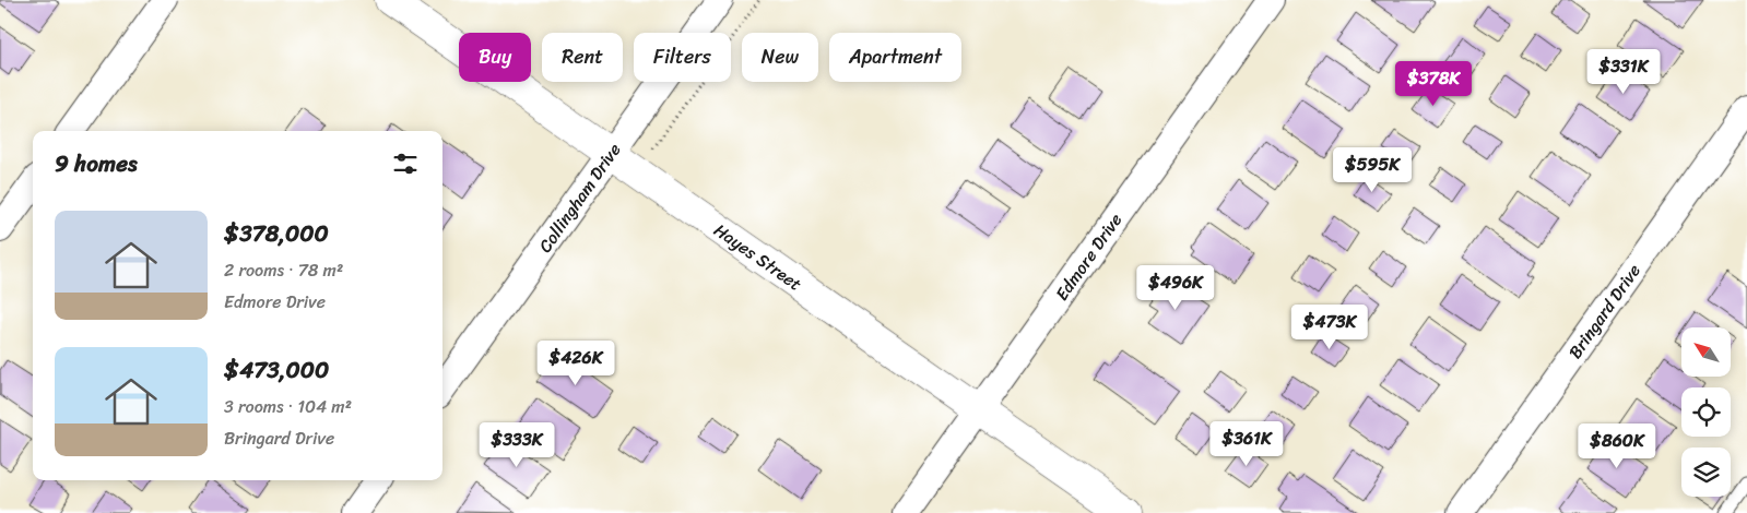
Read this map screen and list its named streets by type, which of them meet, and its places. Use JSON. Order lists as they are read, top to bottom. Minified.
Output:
{"streets":{"street":["Collingham Drive","Hayes Street","Edmore Drive","Bringard Drive"]},"crossings":[["Collingham Drive","Hayes Street"],["Hayes Street","Edmore Drive"]],"north":"top left","page":{"chip":["Buy","Rent","Filters","New","Apartment"],"price":["$331K","$378K","$595K","$496K","$473K","$426K","$361K","$333K","$860K"],"heading":"9 homes","list":[{"name":"$378,000","note":"2 rooms · 78 m² · Edmore Drive"},{"name":"$473,000","note":"3 rooms · 104 m² · Bringard Drive"}]}}
